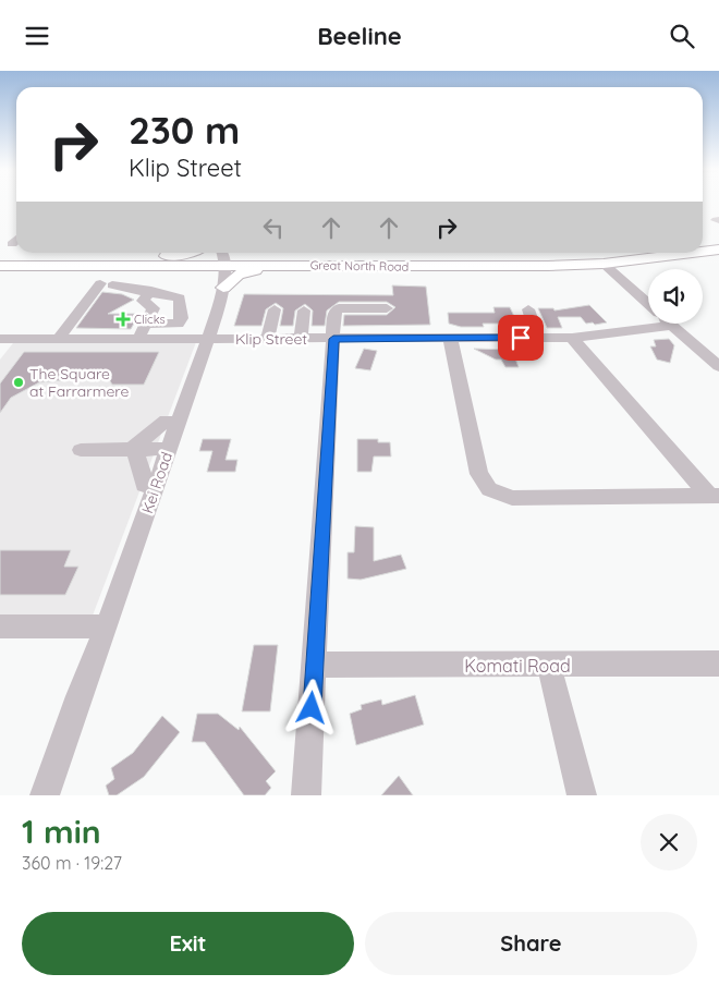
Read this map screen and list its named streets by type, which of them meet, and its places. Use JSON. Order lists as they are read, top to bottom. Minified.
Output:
{"streets":{"main road":["Great North Road"],"street":["Klip Street","Kei Road","Komati Road"]},"crossings":[["Great North Road","Kei Road"],["Klip Street","Kei Road"]],"places":{"health":["Clicks"],"other":["The Square at Farrarmere"]},"page":{"header":"Beeline","turn":["230 m","Klip Street"],"heading":["1 min","360 m · 19:27"],"buttons":["Exit","Share"]}}
